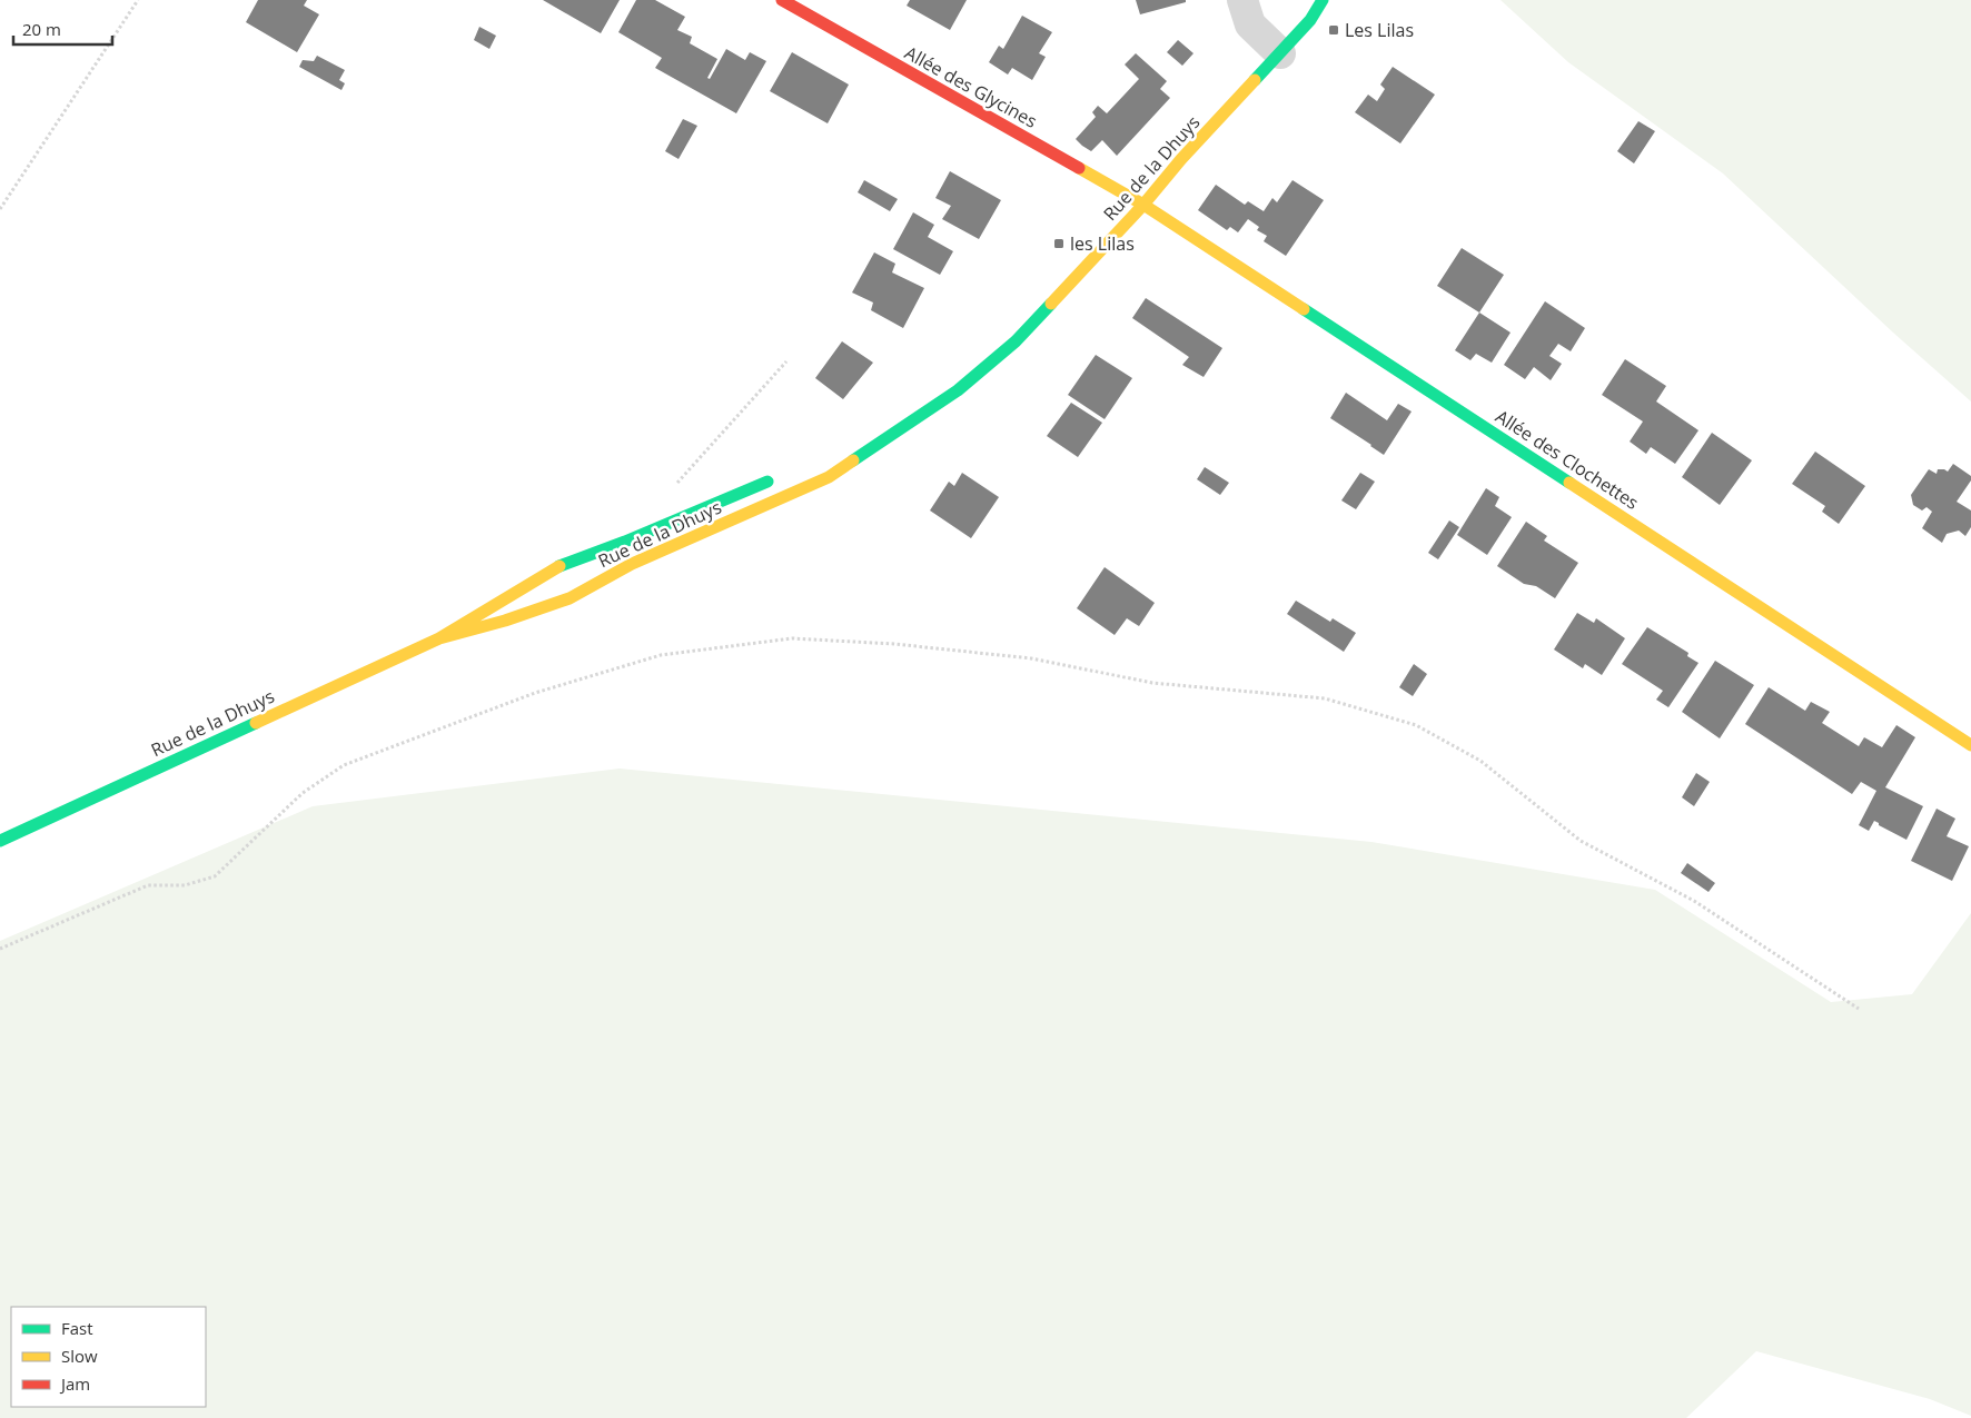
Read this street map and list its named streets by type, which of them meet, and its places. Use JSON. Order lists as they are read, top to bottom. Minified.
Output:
{"streets":{"street":["Allée des Glycines","Rue de la Dhuys","Allée des Clochettes"]},"crossings":[["Allée des Glycines","Rue de la Dhuys"],["Allée des Glycines","Allée des Clochettes"],["Rue de la Dhuys","Allée des Clochettes"]],"places":{"transit":["Les Lilas","les Lilas"]},"legend":["Fast","Slow","Jam"],"scale_bar":"20 m"}
